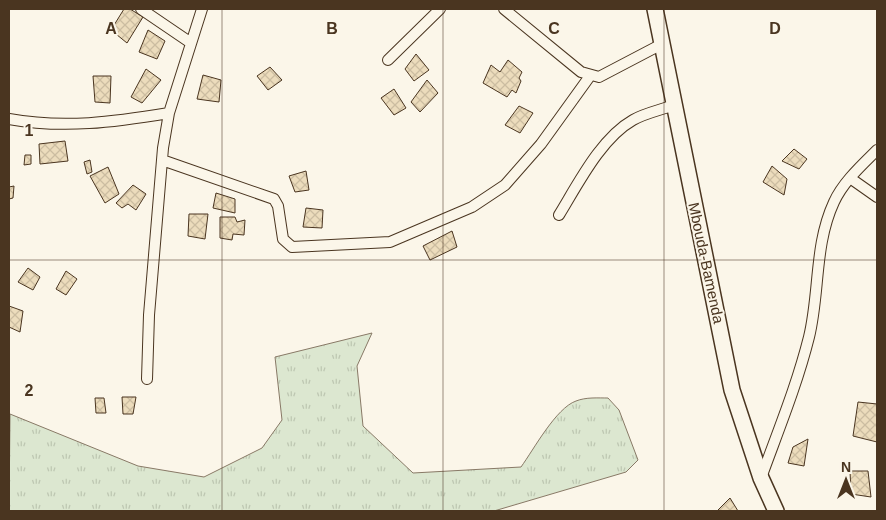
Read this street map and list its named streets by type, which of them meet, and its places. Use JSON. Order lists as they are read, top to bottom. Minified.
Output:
{"streets":{"highway":["Mbouda-Bamenda"]},"north":"top","grid":{"columns":["A","B","C","D"],"rows":["1","2"]}}
